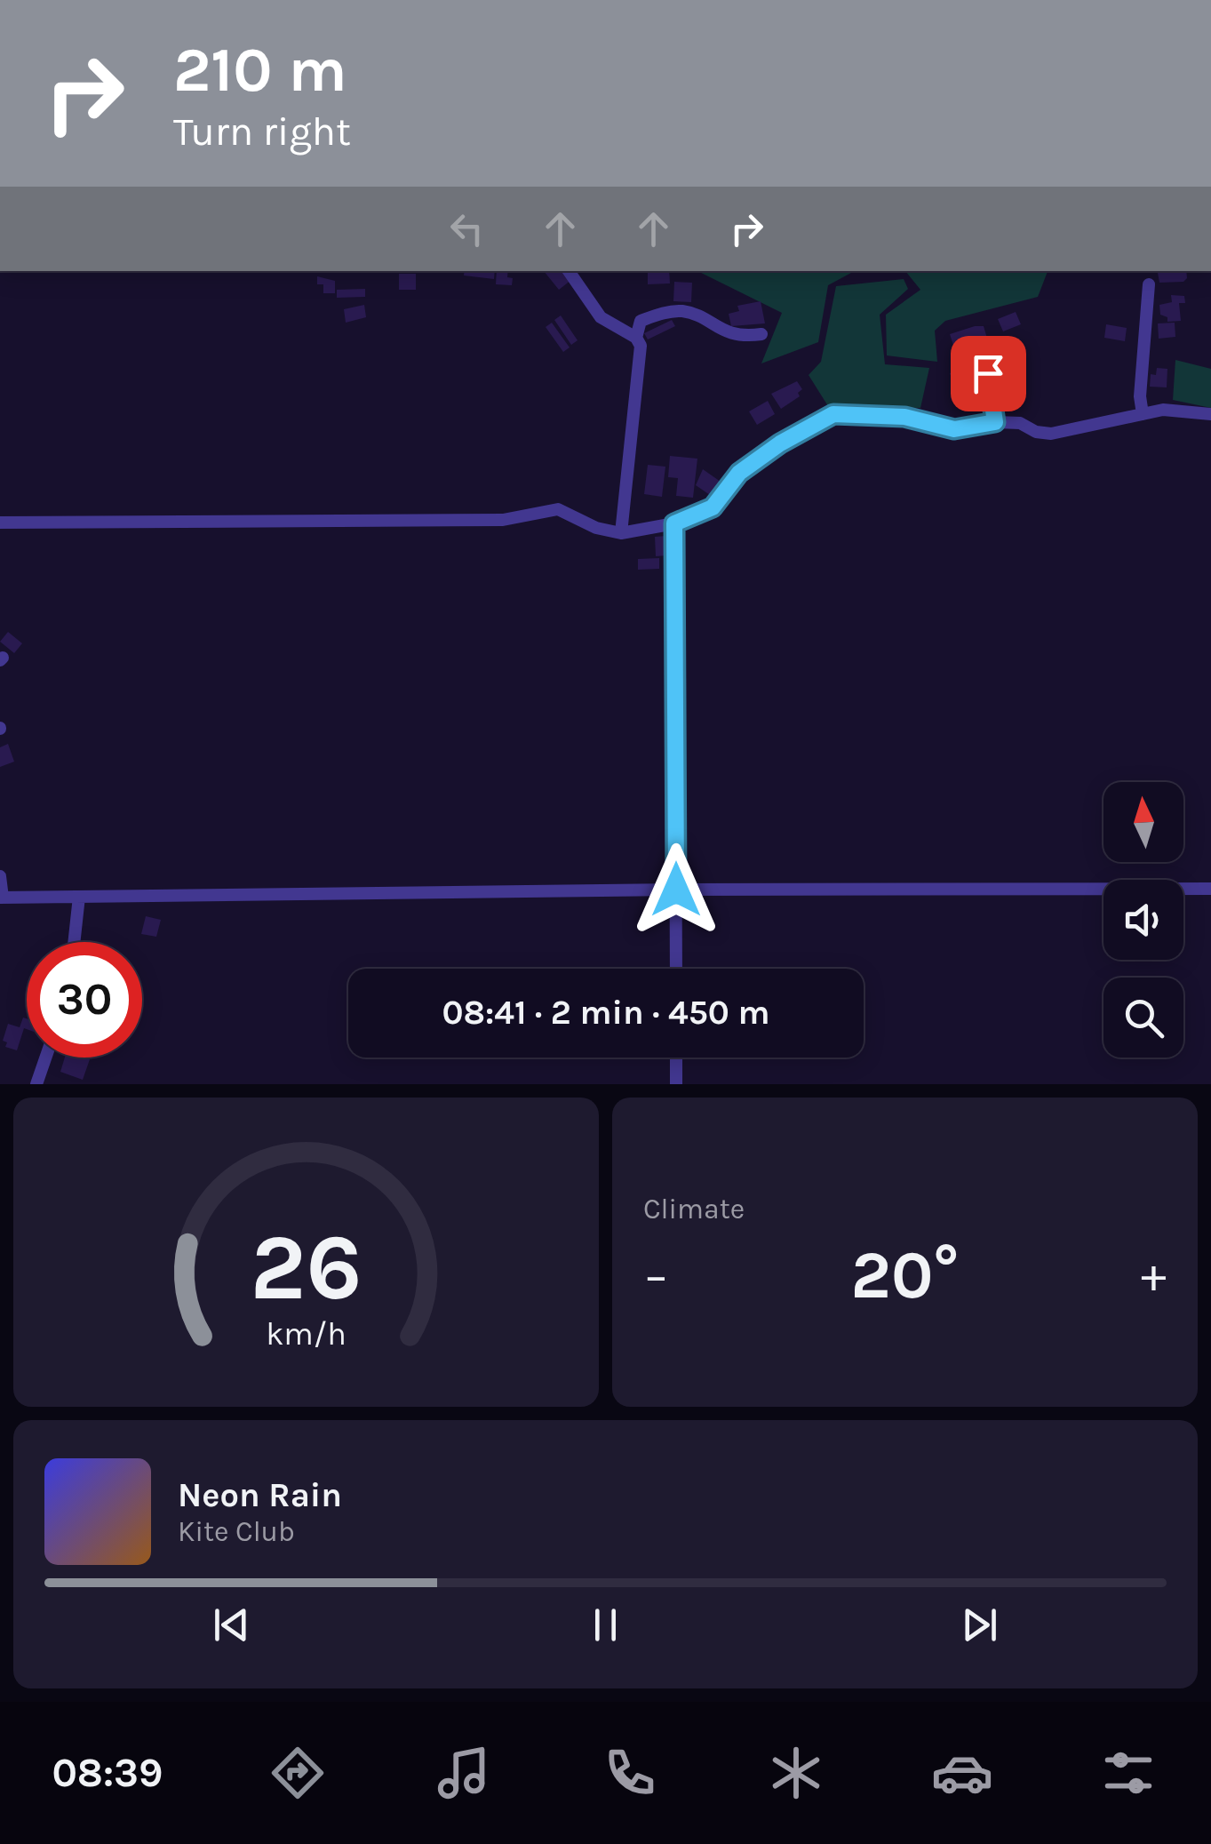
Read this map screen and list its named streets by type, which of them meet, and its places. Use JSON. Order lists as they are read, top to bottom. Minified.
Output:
{"north":"top","page":{"turn":["210 m","Turn right"],"limit":"30","trip":"08:41 · 2 min · 450 m","tile":"Climate","heat":["−","20°","+"],"song":["Neon Rain","Kite Club"],"tabs":"08:39","gauge":["26","km/h"]}}
